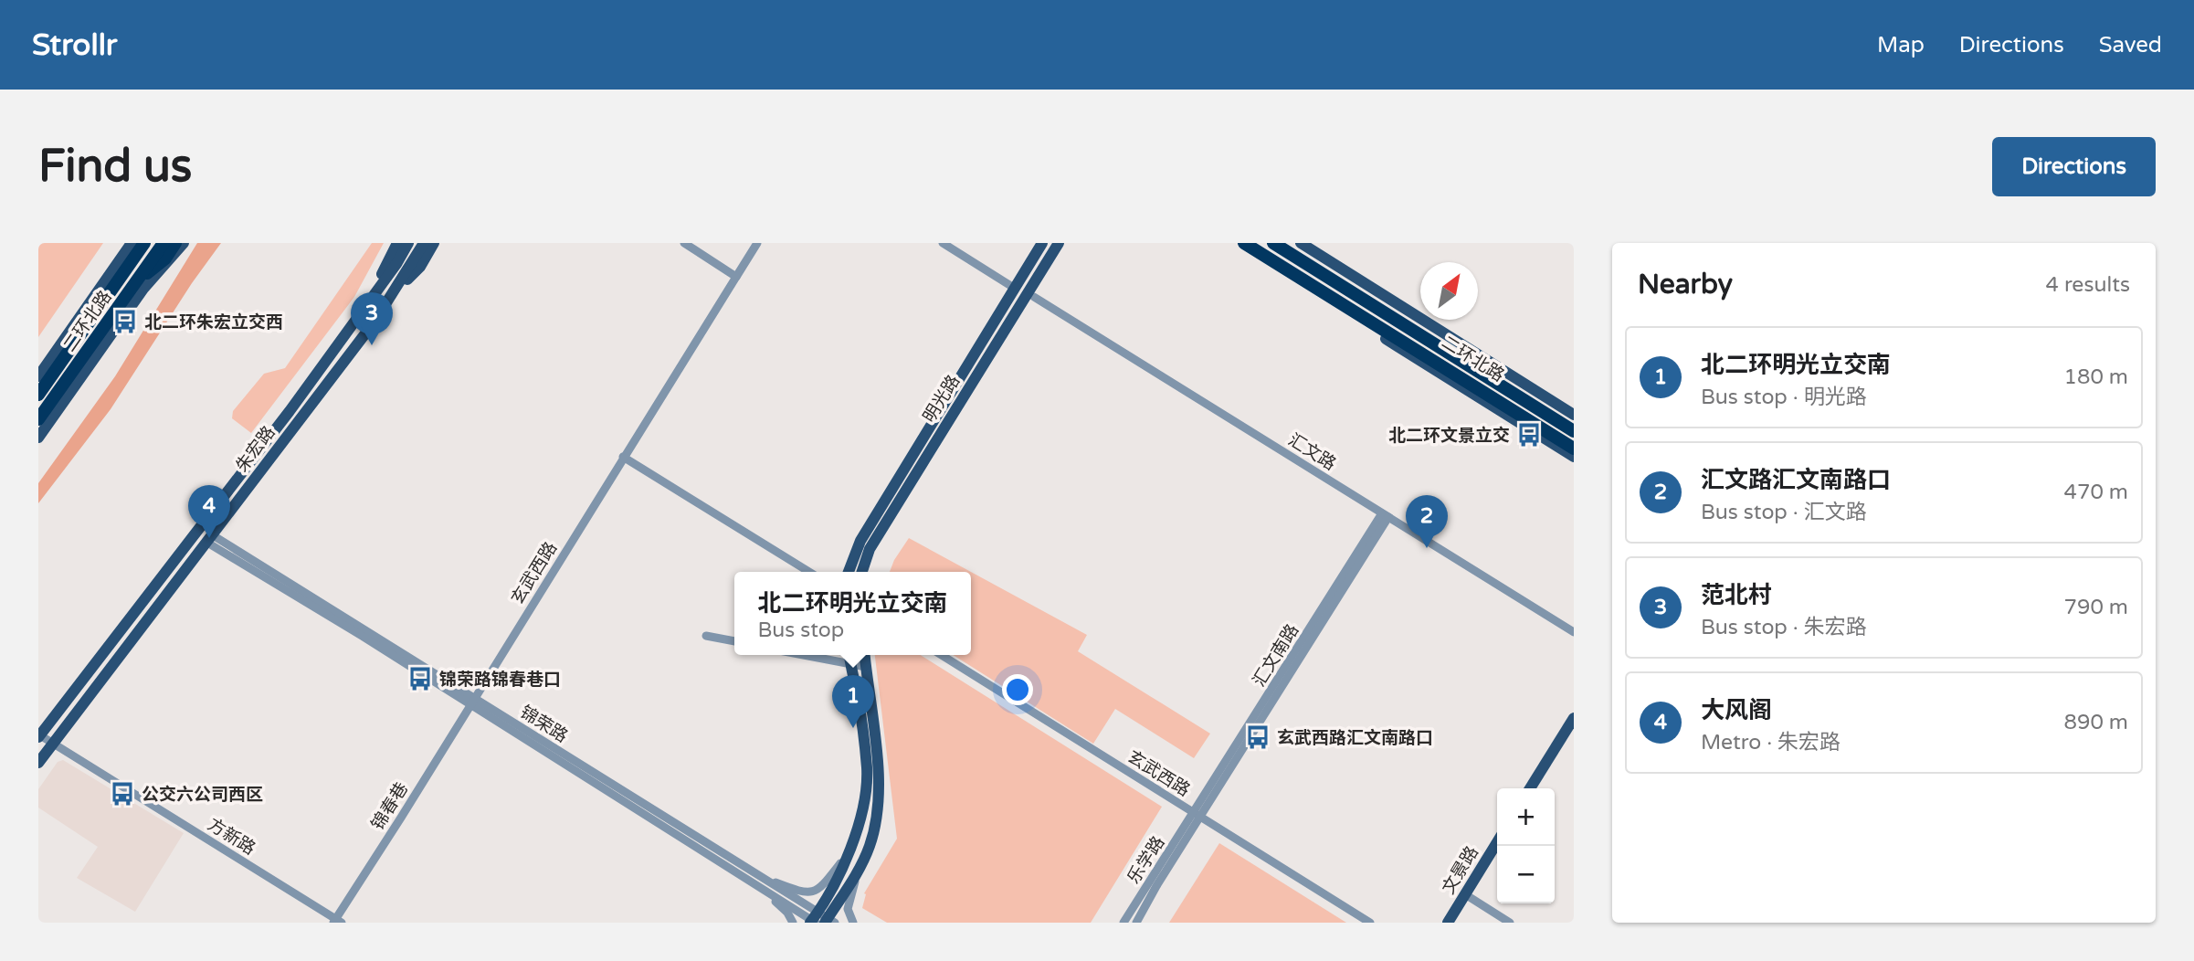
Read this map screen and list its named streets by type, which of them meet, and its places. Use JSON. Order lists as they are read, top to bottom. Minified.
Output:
{"streets":{"highway":["二环北路"],"main road":["明光路","朱宏路","文景路"],"street":["汇文路","玄武西路","汇文南路","锦荣路","锦春巷","方新路","乐学路"]},"crossings":[["朱宏路","锦荣路"],["朱宏路","方新路"],["汇文路","汇文南路"],["玄武西路","汇文南路"],["玄武西路","锦荣路"],["玄武西路","锦春巷"],["玄武西路","乐学路"],["汇文南路","乐学路"],["锦荣路","锦春巷"],["锦春巷","方新路"]],"places":{"bus stop":["北二环朱宏立交西","北二环文景立交","锦荣路锦春巷口","玄武西路汇文南路口","公交六公司西区"]},"north":"top right","page":{"header":"Strollr","nav":["Map","Directions","Saved"],"buttons":"Directions","title":"Find us","heading":["Nearby","4 results"],"pins":["3","4","2","1"],"list":[{"mark":"1","name":"北二环明光立交南","note":"Bus stop · 明光路","value":"180 m"},{"mark":"2","name":"汇文路汇文南路口","note":"Bus stop · 汇文路","value":"470 m"},{"mark":"3","name":"范北村","note":"Bus stop · 朱宏路","value":"790 m"},{"mark":"4","name":"大风阁","note":"Metro · 朱宏路","value":"890 m"}],"popup":["北二环明光立交南","Bus stop"],"map_buttons":["+","−"]}}
